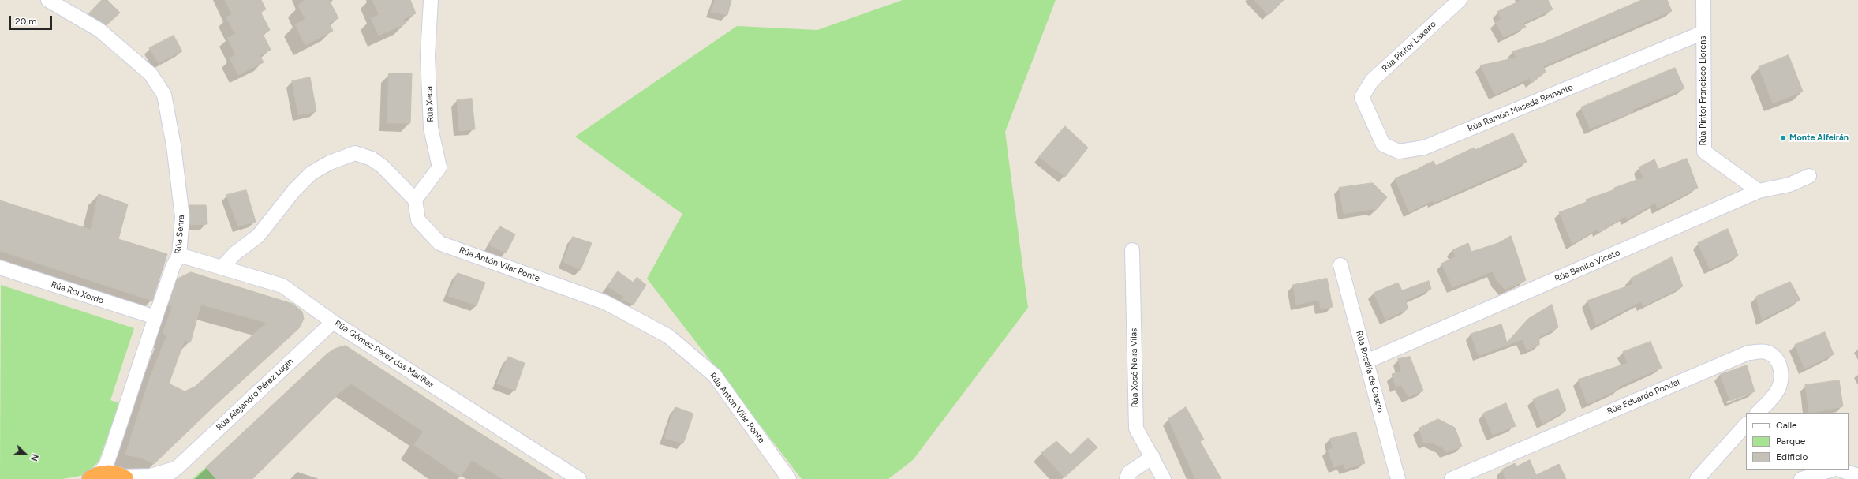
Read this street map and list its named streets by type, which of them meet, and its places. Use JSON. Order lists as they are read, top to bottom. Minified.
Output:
{"streets":{"street":["Rúa Pintor Laxeiro","Rúa Pintor Francisco Llorens","Rúa Xeca","Rúa Ramón Maseda Reinante","Rúa Senra","Rúa Antón Vilar Ponte","Rúa Benito Viceto","Rúa Roi Xordo","Rúa Gómez Pérez das Mariñas","Rúa Xosé Neira Vilas","Rúa Rosalía de Castro","Rúa Alejandro Pérez Lugín","Rúa Eduardo Pondal"]},"crossings":[["Rúa Pintor Laxeiro","Rúa Ramón Maseda Reinante"],["Rúa Pintor Francisco Llorens","Rúa Ramón Maseda Reinante"],["Rúa Pintor Francisco Llorens","Rúa Benito Viceto"],["Rúa Xeca","Rúa Antón Vilar Ponte"],["Rúa Senra","Rúa Roi Xordo"],["Rúa Senra","Rúa Gómez Pérez das Mariñas"],["Rúa Benito Viceto","Rúa Rosalía de Castro"],["Rúa Gómez Pérez das Mariñas","Rúa Alejandro Pérez Lugín"]],"places":["Monte Alfeirán"],"legend":["Calle","Parque","Edificio"],"scale_bar":"20 m","north":"right"}
